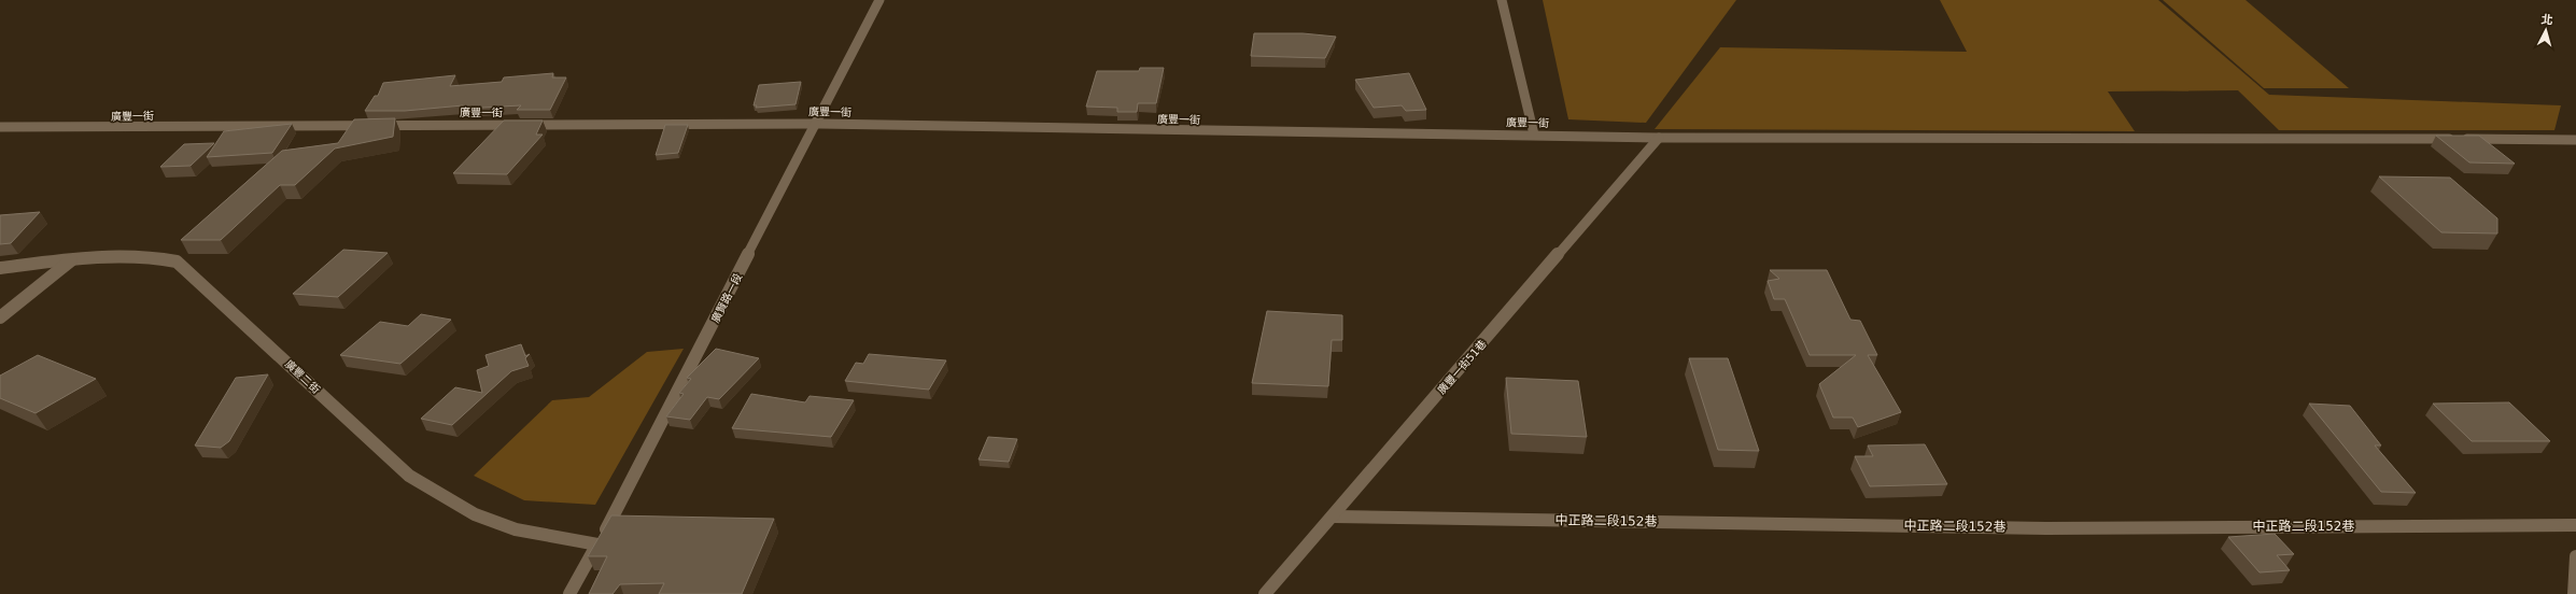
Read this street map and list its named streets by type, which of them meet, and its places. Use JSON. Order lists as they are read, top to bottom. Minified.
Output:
{"streets":{"street":["廣豐一街","廣賢路一段","廣豐一街51巷","廣豐二街","中正路二段152巷"]},"crossings":[["廣豐一街","廣賢路一段"],["廣豐一街","廣豐一街51巷"],["廣賢路一段","廣豐二街"],["廣豐一街51巷","中正路二段152巷"]],"north":"top"}
